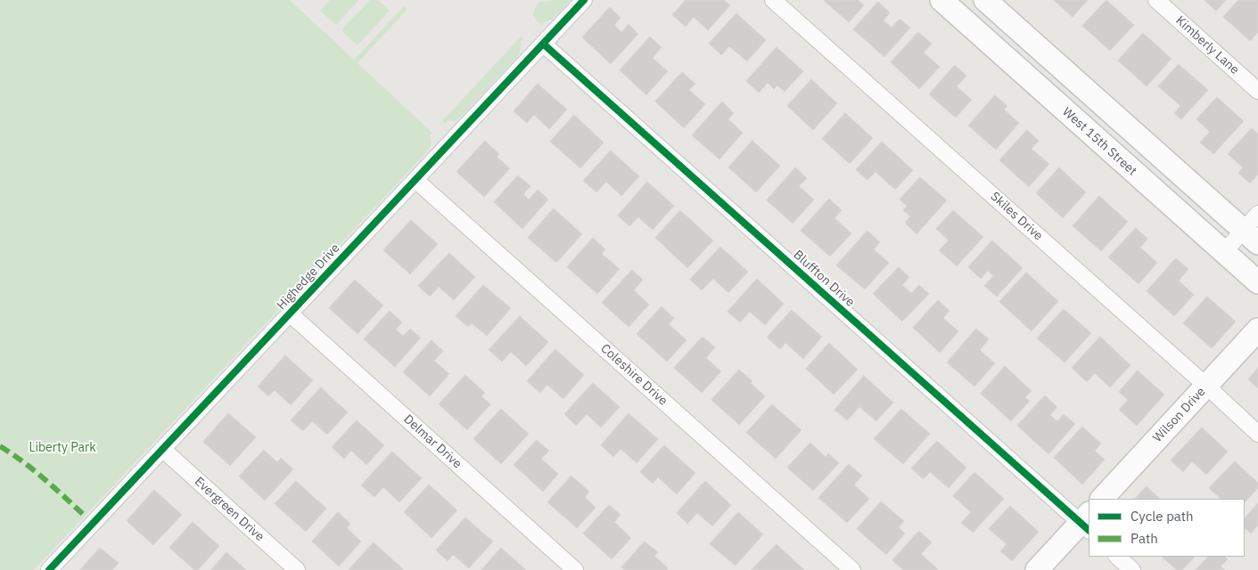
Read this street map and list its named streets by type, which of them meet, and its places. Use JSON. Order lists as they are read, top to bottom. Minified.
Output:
{"streets":{"main road":["West 15th Street","Wilson Drive"],"street":["Kimberly Lane","Skiles Drive","Highedge Drive","Bluffton Drive","Coleshire Drive","Delmar Drive","Evergreen Drive"]},"crossings":[["Skiles Drive","Wilson Drive"],["Highedge Drive","Bluffton Drive"],["Highedge Drive","Coleshire Drive"],["Highedge Drive","Delmar Drive"],["Highedge Drive","Evergreen Drive"]],"parks":["Liberty Park"],"legend":["Cycle path","Path"]}
